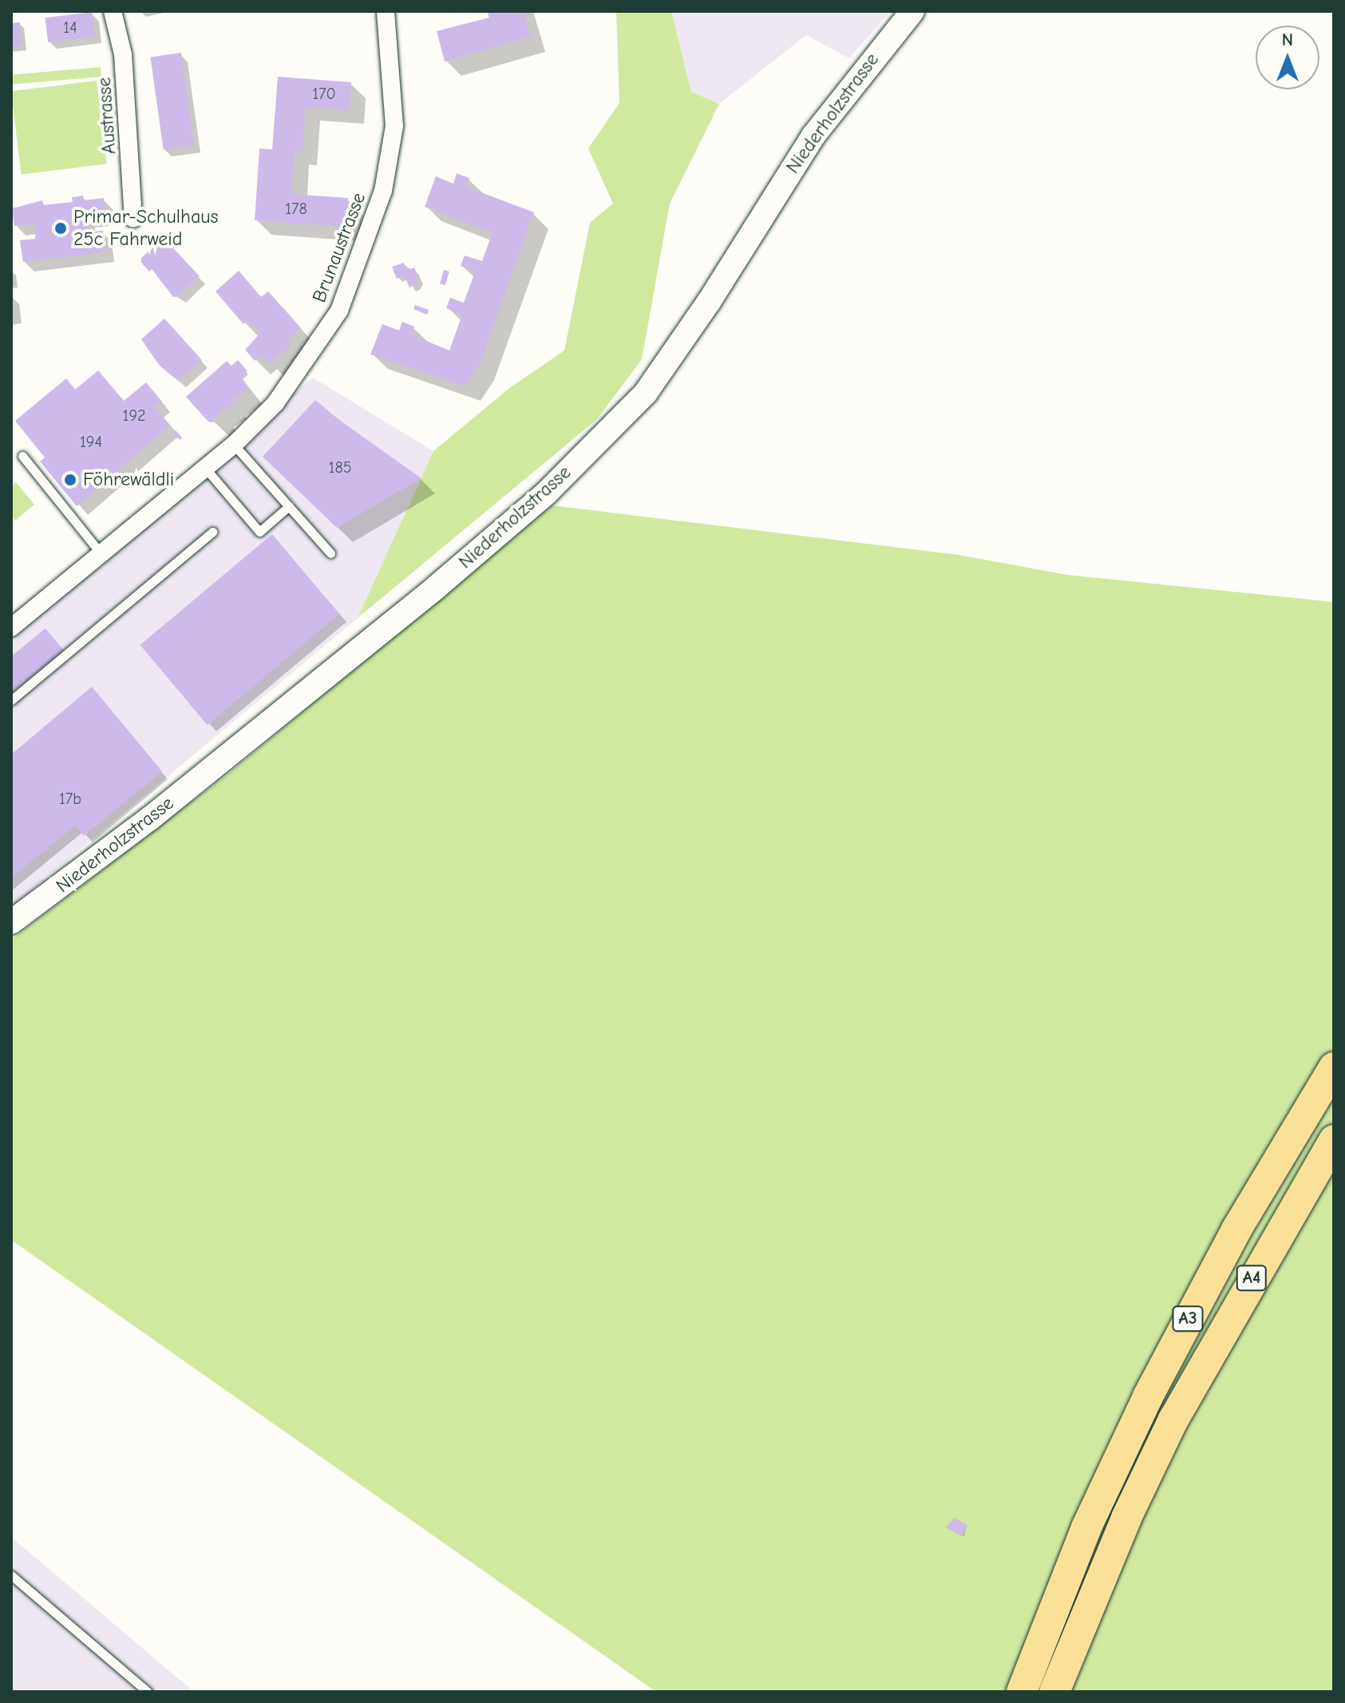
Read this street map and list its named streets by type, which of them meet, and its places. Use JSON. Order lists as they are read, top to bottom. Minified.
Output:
{"streets":{"highway":["A4","A3"],"main road":["Niederholzstrasse"],"street":["Austrasse","Brunaustrasse"]},"crossings":[["A4","A3"]],"places":["Primar-Schulhaus 25c Fahrweid","Föhrewäldli"],"house_numbers":["14","170","178","192","194","185","17b"],"north":"top"}
